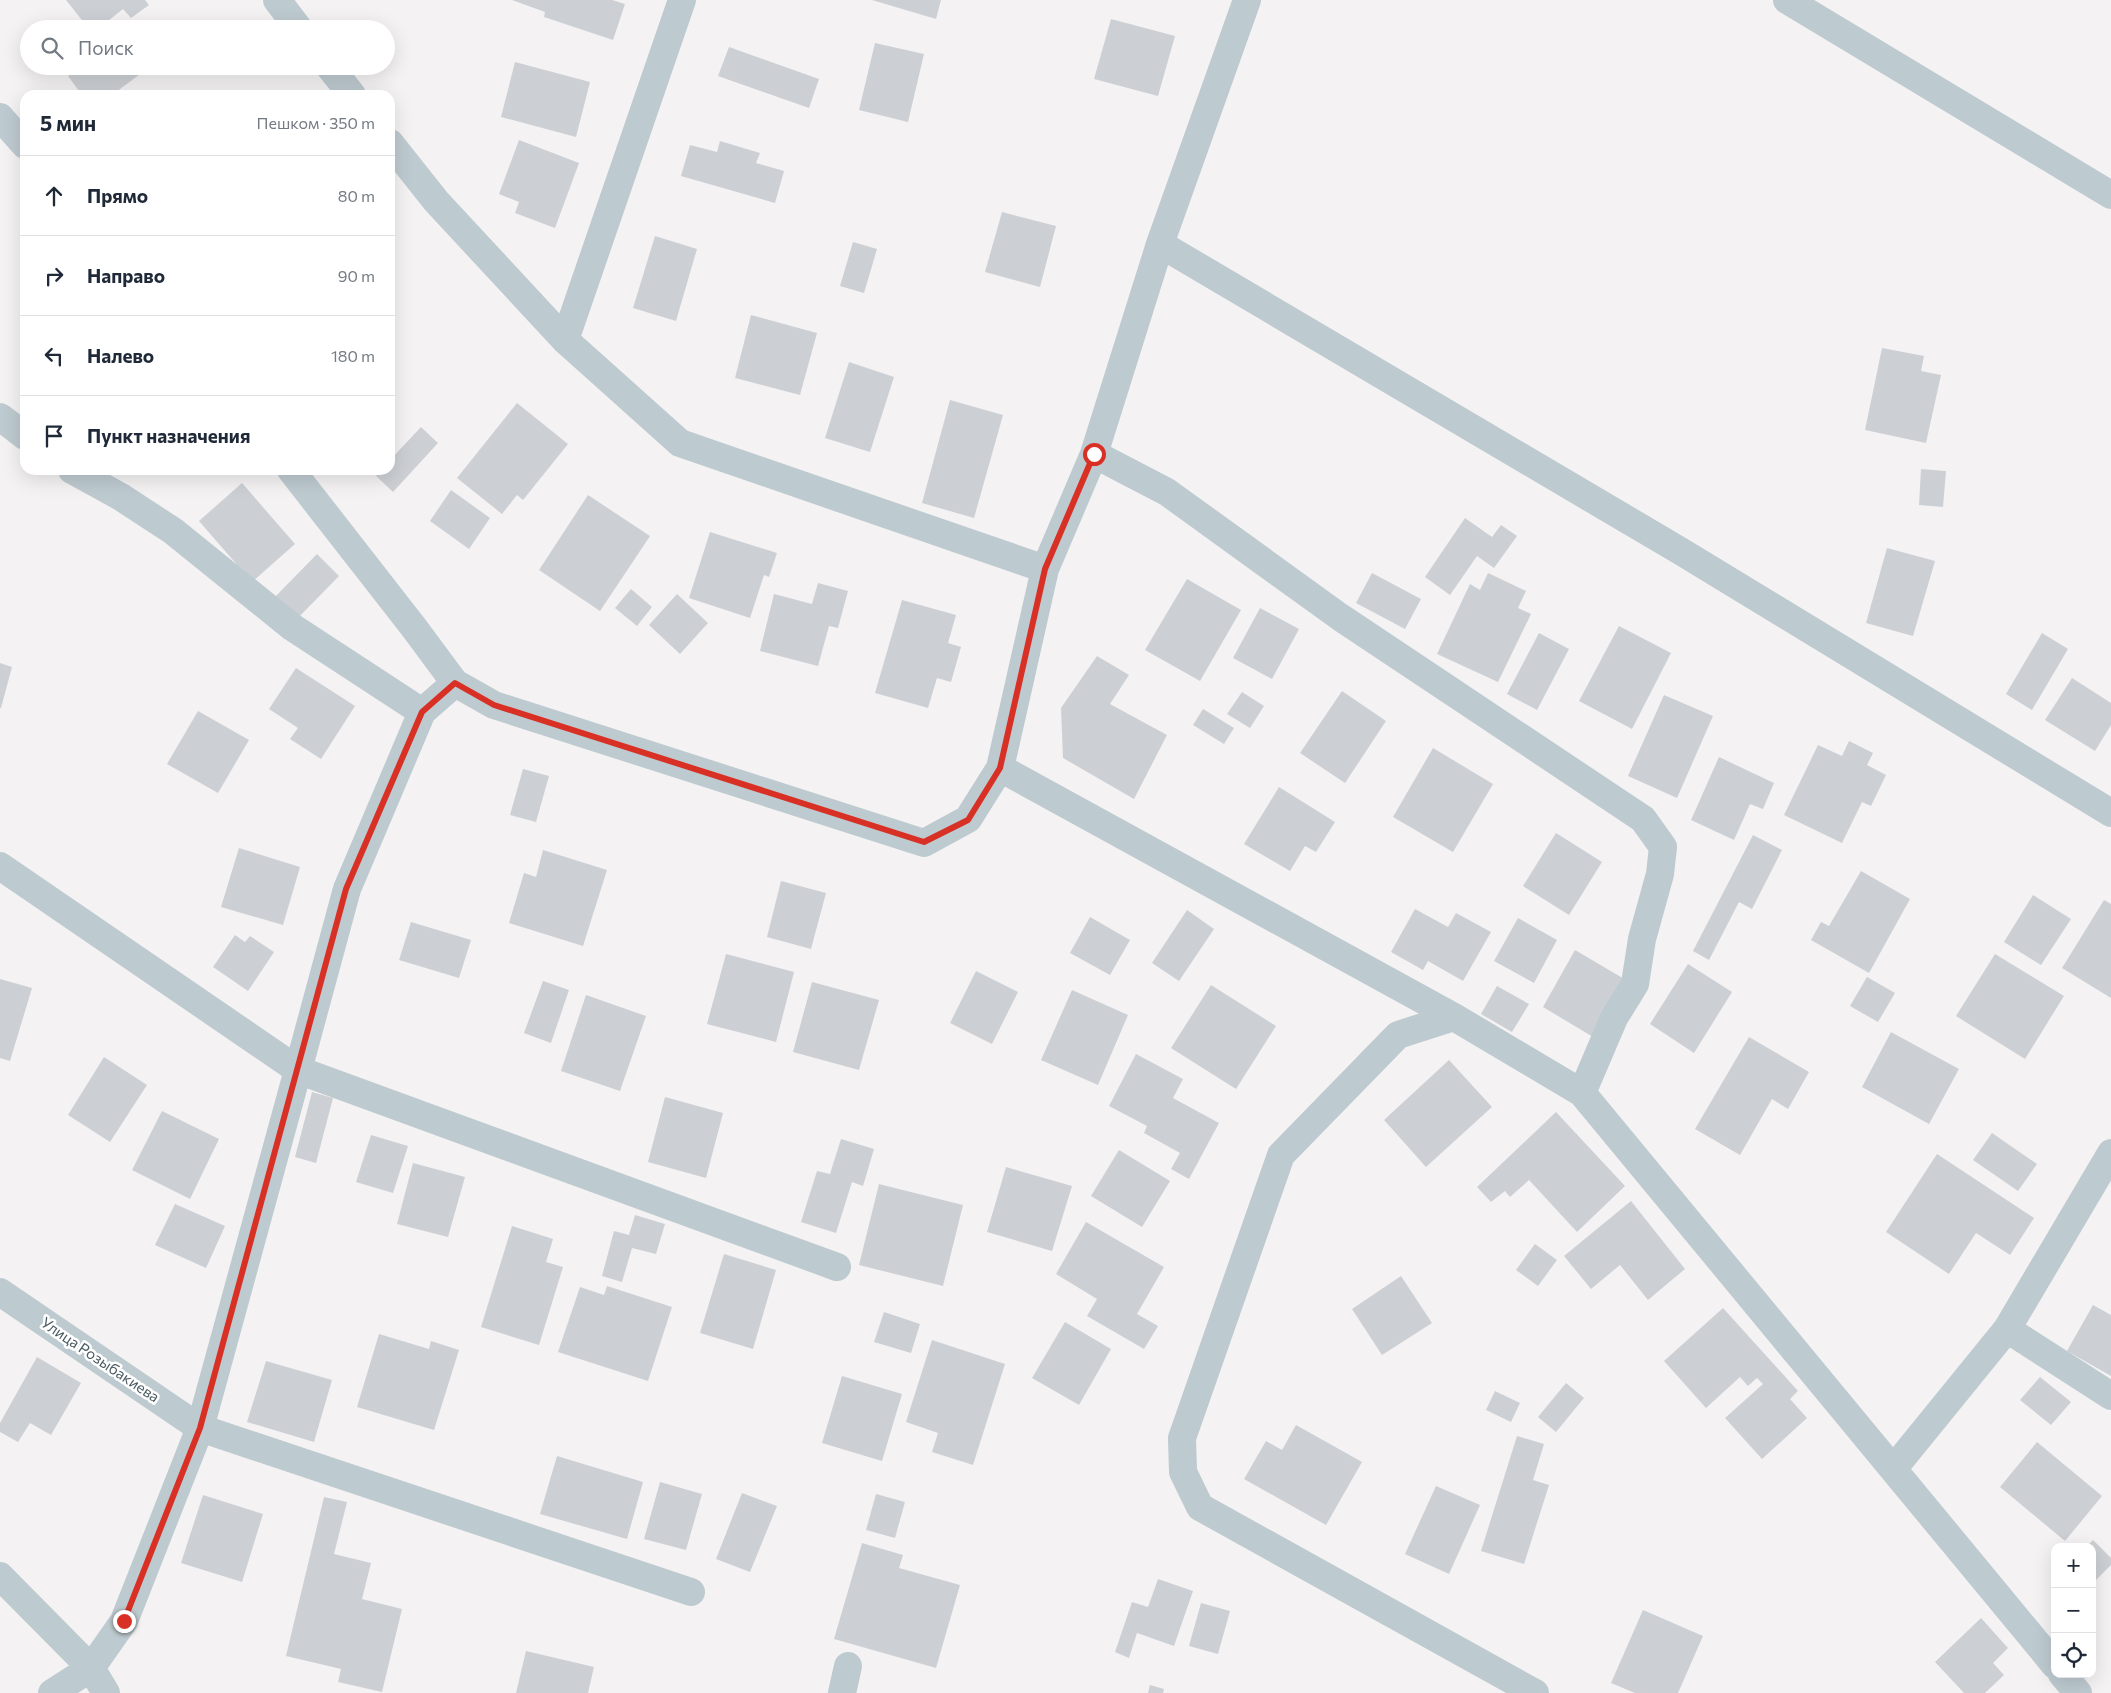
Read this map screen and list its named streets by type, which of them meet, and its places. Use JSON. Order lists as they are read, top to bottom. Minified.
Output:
{"streets":{"street":["Улица Розыбакиева"]},"page":{"search":"Поиск","heading":["5 мин","Пешком · 350 m"],"list":[["Прямо","80 m"],["Направо","90 m"],["Налево","180 m"],"Пункт назначения"],"map_buttons":["+","−"]}}
